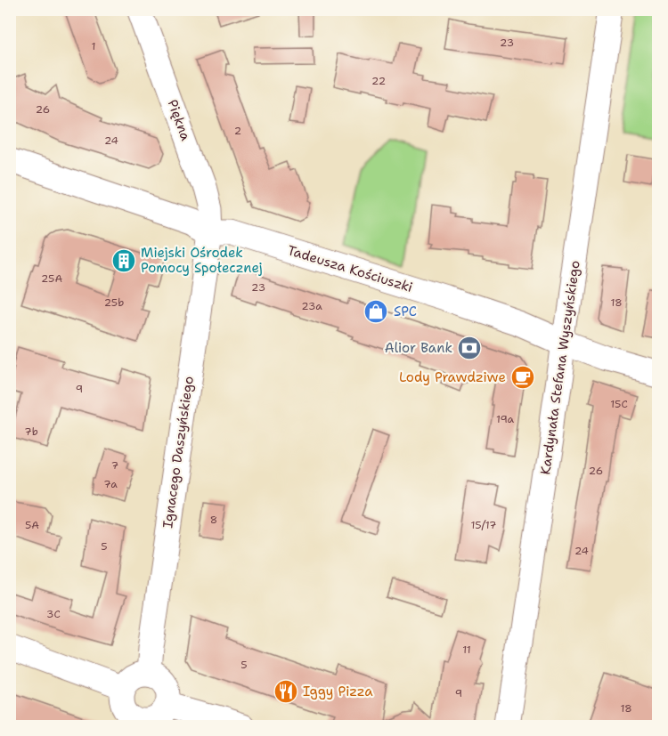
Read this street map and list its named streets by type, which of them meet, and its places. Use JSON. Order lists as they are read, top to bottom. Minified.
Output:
{"streets":{"street":["Piękna","Tadeusza Kościuszki","Kardynała Stefana Wyszyńskiego","Ignacego Daszyńskiego"]},"crossings":[["Piękna","Tadeusza Kościuszki"],["Piękna","Ignacego Daszyńskiego"],["Tadeusza Kościuszki","Kardynała Stefana Wyszyńskiego"],["Tadeusza Kościuszki","Ignacego Daszyńskiego"]],"places":{"building":["Miejski Ośrodek Pomocy Społecznej"],"shop":["SPC"],"bank":["Alior Bank"],"cafe":["Lody Prawdziwe"],"restaurant":["Iggy Pizza"]},"house_numbers":["23","1","22","26","2","24","25A","23","25b","18","23a","9","15C","19a","7b","7","26","7a","8","5A","15/17","5","24","3C","11","5","9","18"]}
